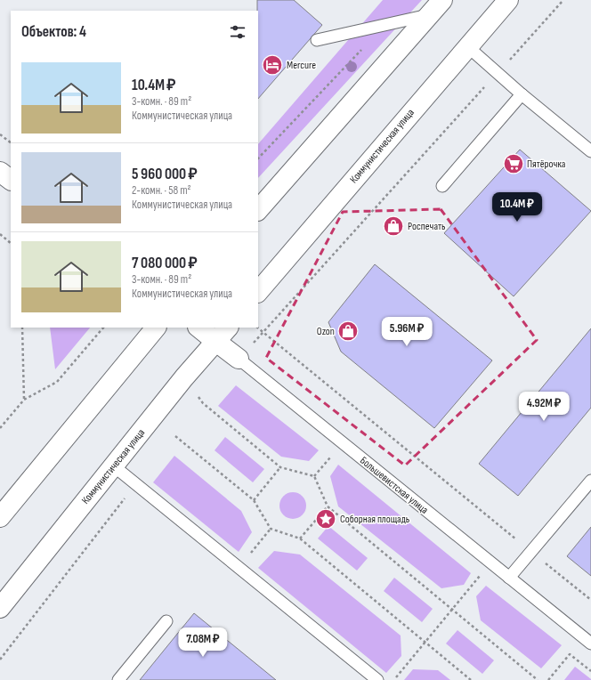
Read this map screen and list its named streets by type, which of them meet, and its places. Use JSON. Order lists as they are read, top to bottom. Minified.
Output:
{"streets":{"main road":["Коммунистическая улица","Большевистская улица"]},"crossings":[["Коммунистическая улица","Большевистская улица"]],"places":{"hotel":["Mercure"],"supermarket":["Пятёрочка"],"shop":["Роспечать","Ozon"],"place":["Соборная площадь"]},"page":{"heading":"Объектов: 4","list":[{"name":"10.4M ₽","note":"3-комн. · 89 m² · Коммунистическая улица"},{"name":"5 960 000 ₽","note":"2-комн. · 58 m² · Коммунистическая улица"},{"name":"7 080 000 ₽","note":"3-комн. · 89 m² · Коммунистическая улица"}],"price":["10.4M ₽","5.96M ₽","4.92M ₽","7.08M ₽"]}}
